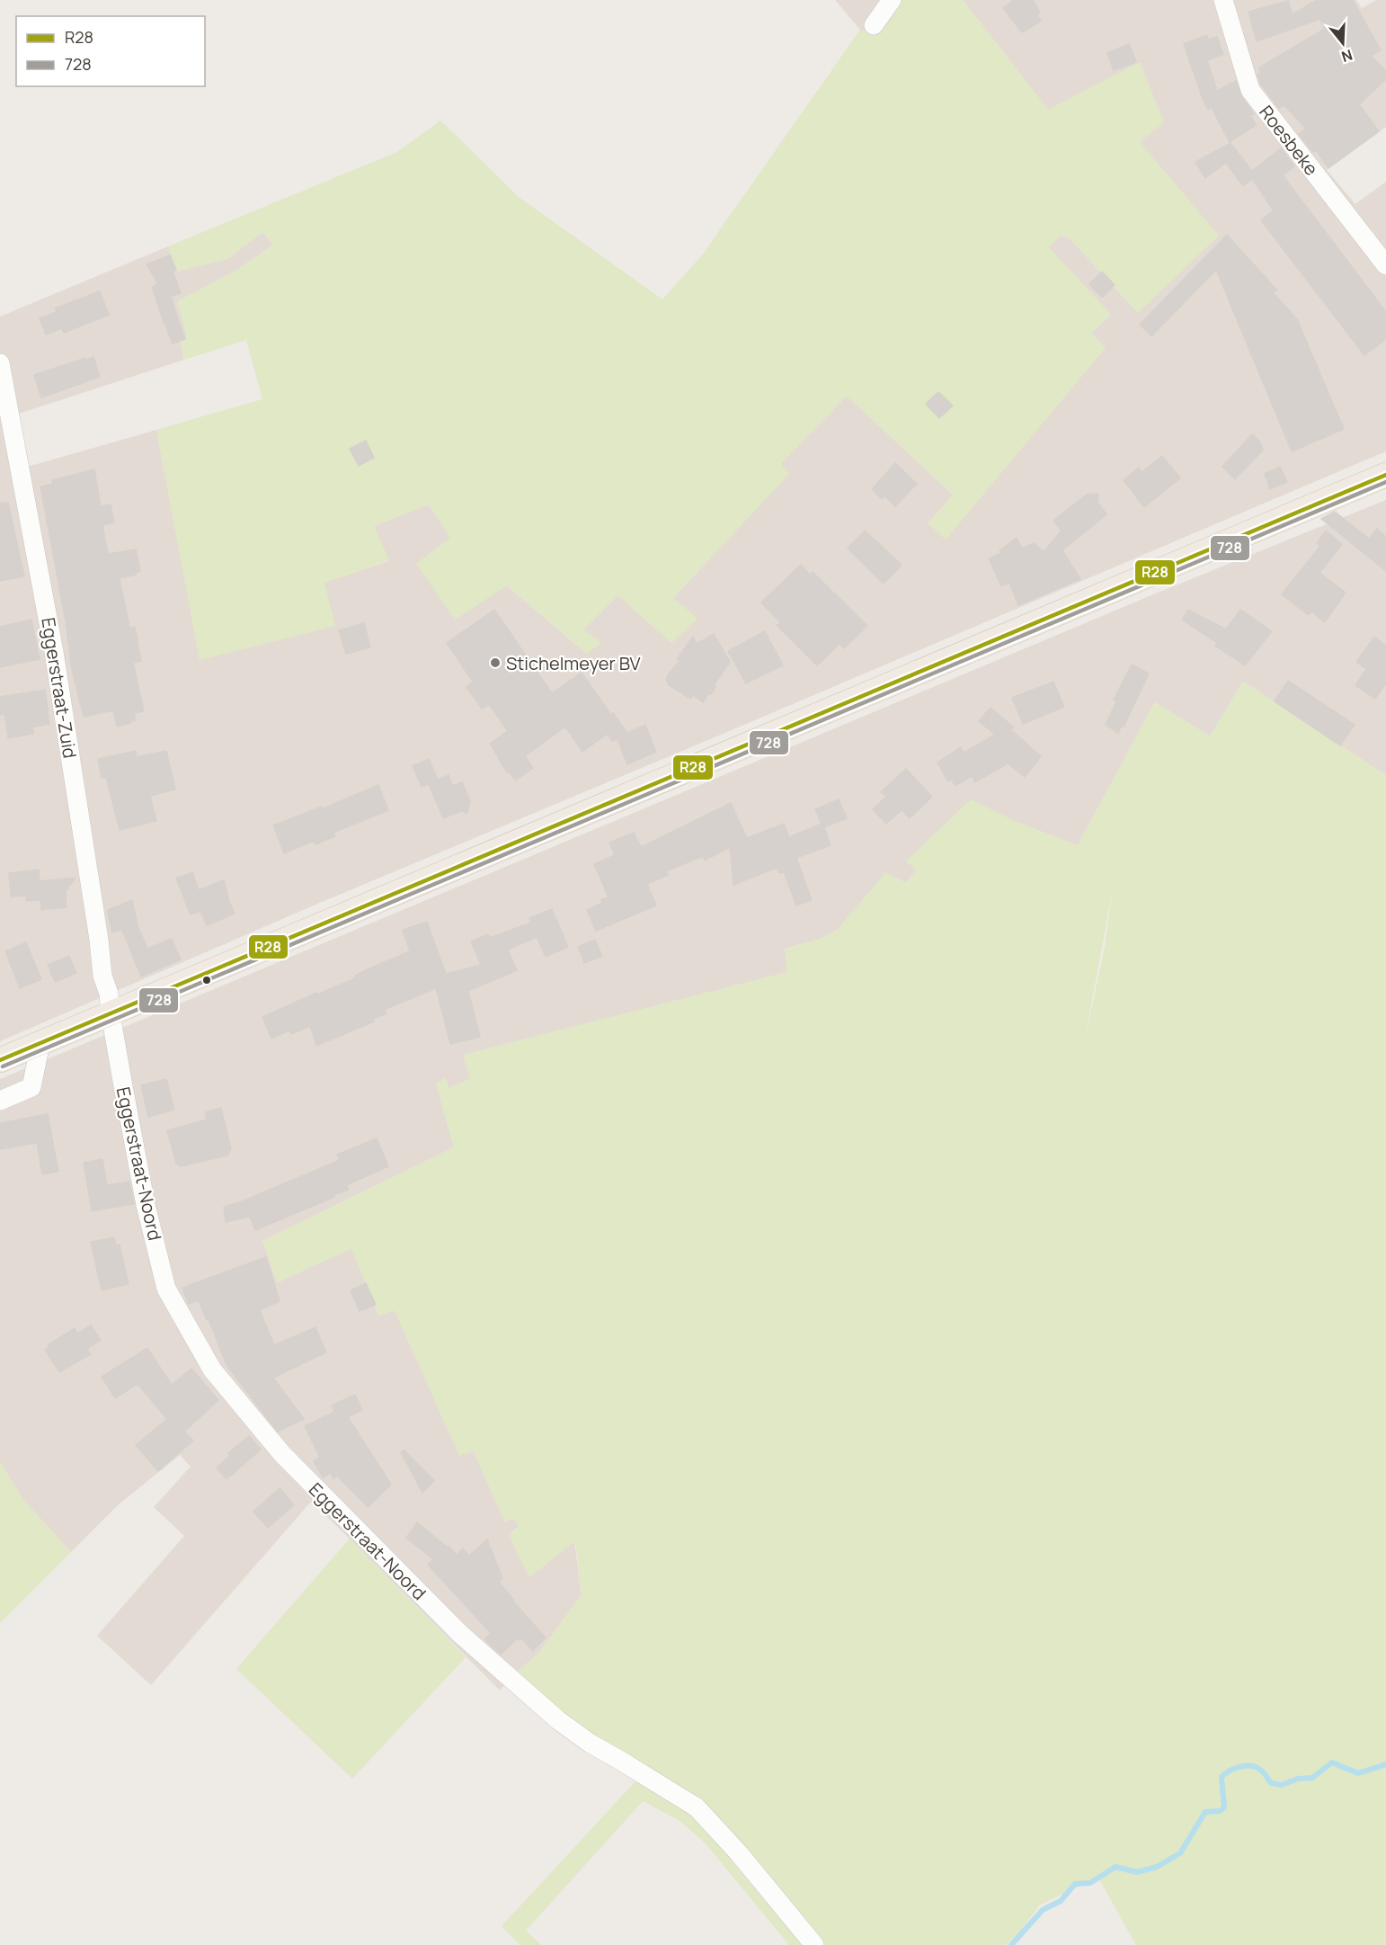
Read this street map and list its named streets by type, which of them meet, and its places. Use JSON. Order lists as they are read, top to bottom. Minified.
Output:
{"streets":{"street":["Roesbeke","Eggerstraat-Zuid","Eggerstraat-Noord"]},"crossings":[["Eggerstraat-Zuid","Eggerstraat-Noord"]],"places":["Stichelmeyer BV"],"lines":["transit line R28","transit line 728"],"legend":["R28","728"],"north":"bottom"}
